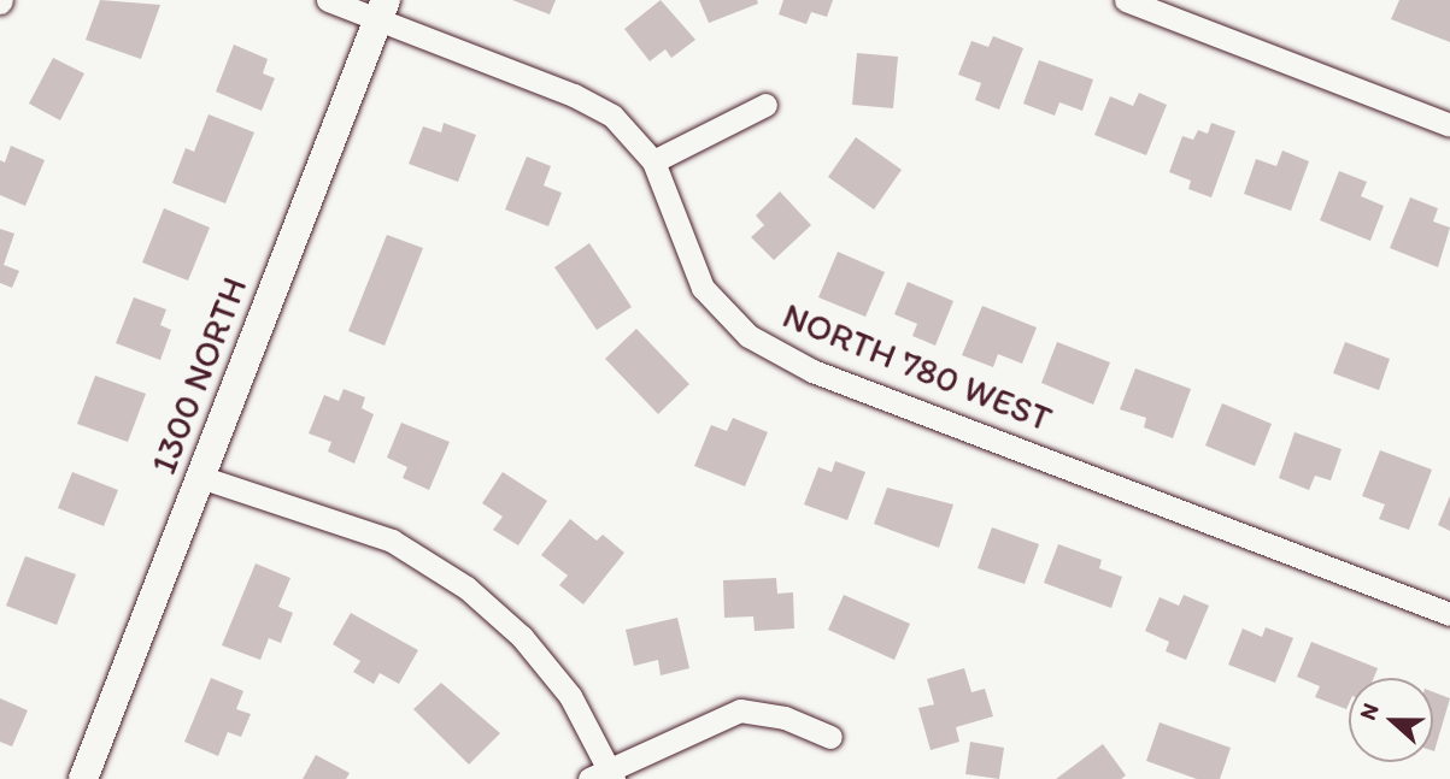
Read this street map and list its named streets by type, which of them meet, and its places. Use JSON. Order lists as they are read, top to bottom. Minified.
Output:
{"streets":{"street":["NORTH 780 WEST","1300 NORTH"]},"crossings":[["NORTH 780 WEST","1300 NORTH"]],"north":"left"}
